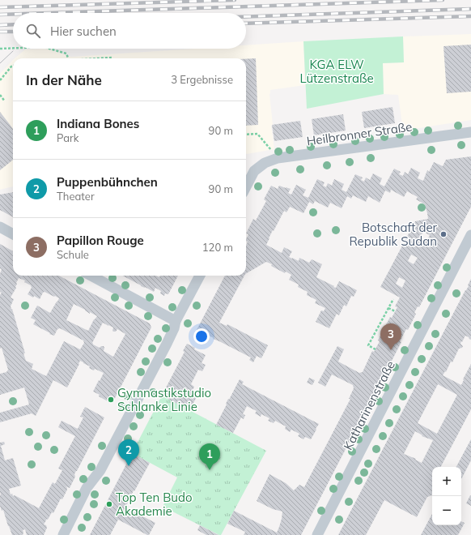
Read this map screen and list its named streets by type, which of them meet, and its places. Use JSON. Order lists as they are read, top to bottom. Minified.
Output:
{"streets":{"street":["Heilbronner Straße","Katharinenstraße"]},"parks":["KGA ELW Lützenstraße"],"places":["Botschaft der Republik Sudan","Gymnastikstudio Schlanke Linie","Top Ten Budo Akademie"],"page":{"search":"Hier suchen","heading":["In der Nähe","3 Ergebnisse"],"list":[{"mark":"1","name":"Indiana Bones","note":"Park","value":"90 m"},{"mark":"2","name":"Puppenbühnchen","note":"Theater","value":"90 m"},{"mark":"3","name":"Papillon Rouge","note":"Schule","value":"120 m"}],"pins":["3","2","1"],"map_buttons":["+","−"]}}
